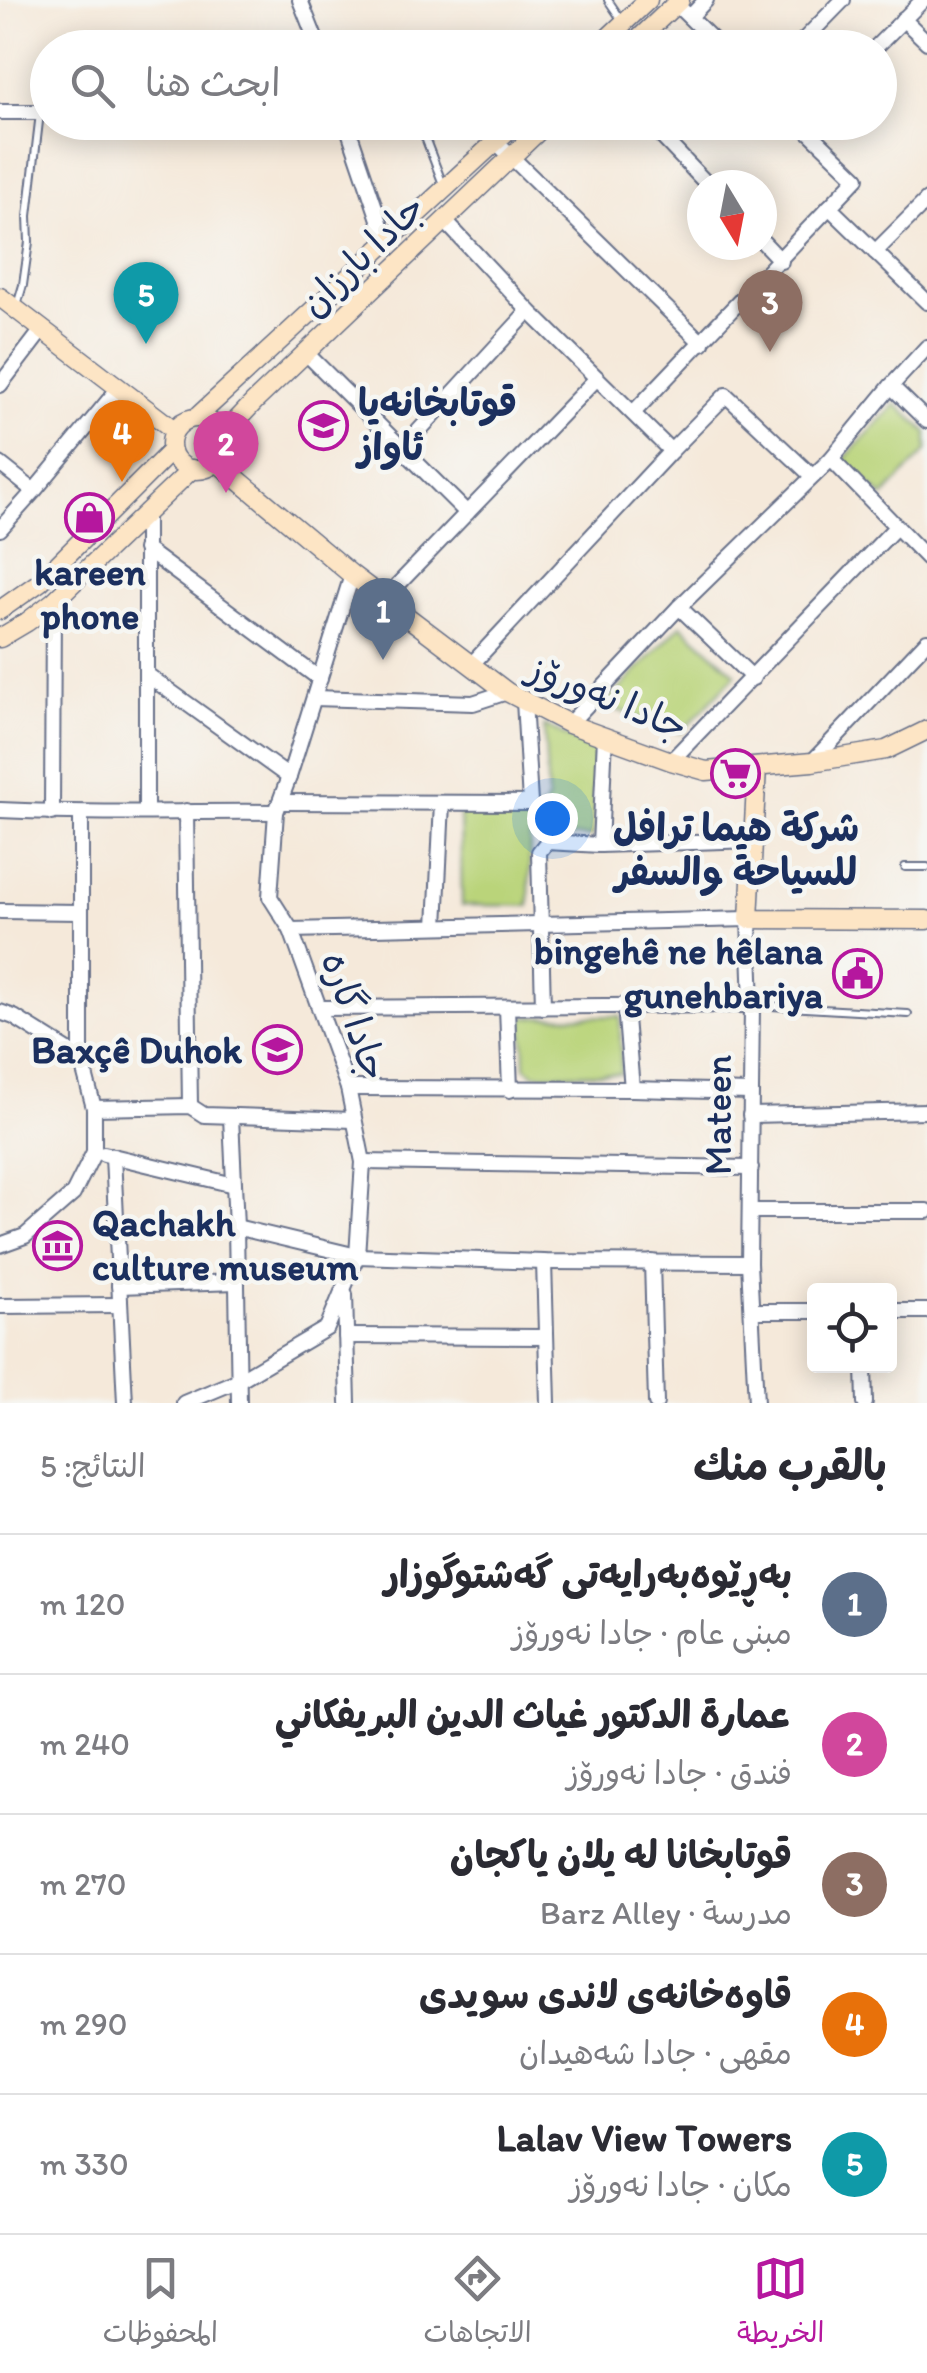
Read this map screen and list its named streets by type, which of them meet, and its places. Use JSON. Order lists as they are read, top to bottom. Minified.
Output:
{"streets":{"main road":["جادا بارزان","جادا نەورۆز","Mateen"],"street":["جادا گارە"]},"crossings":[["جادا بارزان","جادا نەورۆز"],["جادا نەورۆز","جادا گارە"],["جادا نەورۆز","Mateen"]],"places":{"school or university":["قوتابخانەیا ئاواز","Baxçê Duhok"],"shop":["kareen phone"],"supermarket":["شركة هيما ترافل للسياحة والسفر"],"public building":["bingehê ne hêlana gunehbariya"],"museum":["Qachakh culture museum"]},"north":"bottom","page":{"search":"ابحث هنا","pins":["5","3","4","2","1"],"heading":["بالقرب منك","النتائج: 5"],"list":[{"mark":"1","name":"بەڕێوەبەرایەتی گەشتوگوزار","note":"مبنى عام · جادا نەورۆز","value":"120 m"},{"mark":"2","name":"عمارة الدكتور غياث الدين البريفكاني","note":"فندق · جادا نەورۆز","value":"240 m"},{"mark":"3","name":"قوتابخانا له يلان ياكجان","note":"مدرسة · Barz Alley","value":"270 m"},{"mark":"4","name":"قاوەخانەی لاندی سویدی","note":"مقهى · جادا شەهیدان","value":"290 m"},{"mark":"5","name":"Lalav View Towers","note":"مكان · جادا نەورۆز","value":"330 m"}],"nav":["الخريطة","الاتجاهات","المحفوظات"]}}
